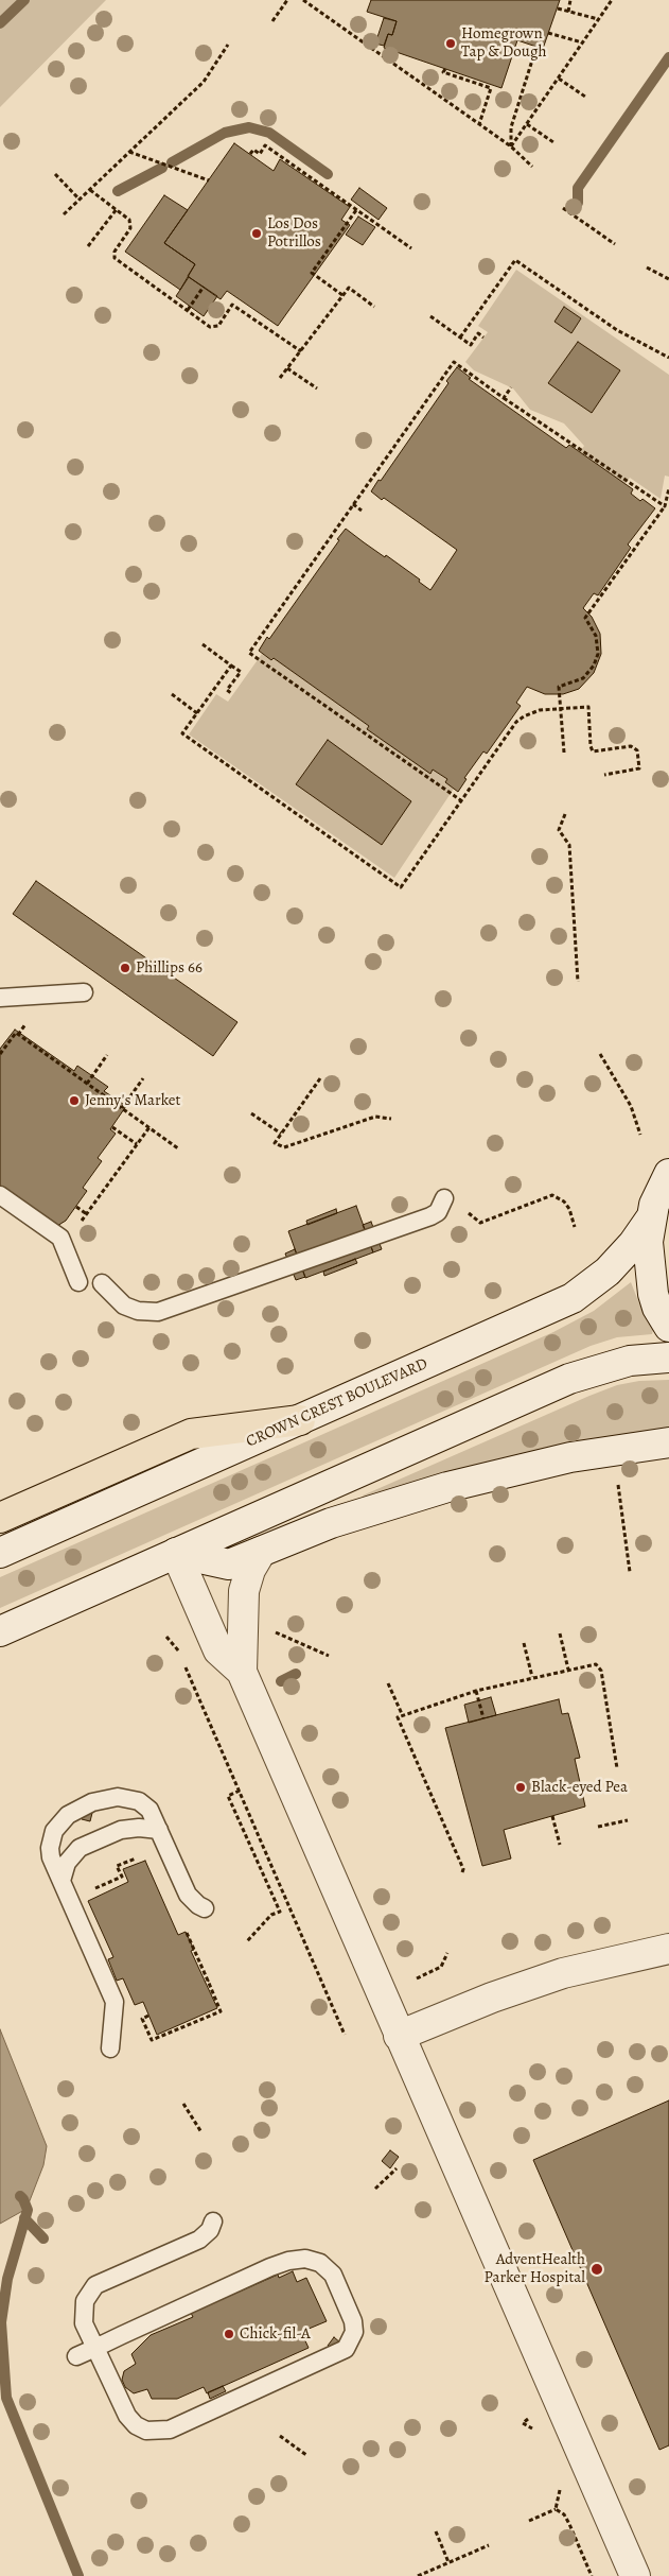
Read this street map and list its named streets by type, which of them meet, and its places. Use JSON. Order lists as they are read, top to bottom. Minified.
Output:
{"streets":{"main road":["CROWN CREST BOULEVARD"]},"places":["Homegrown Tap & Dough","Los Dos Potrillos","Phillips 66","Jenny's Market","Black-eyed Pea","AdventHealth Parker Hospital","Chick-fil-A"]}
